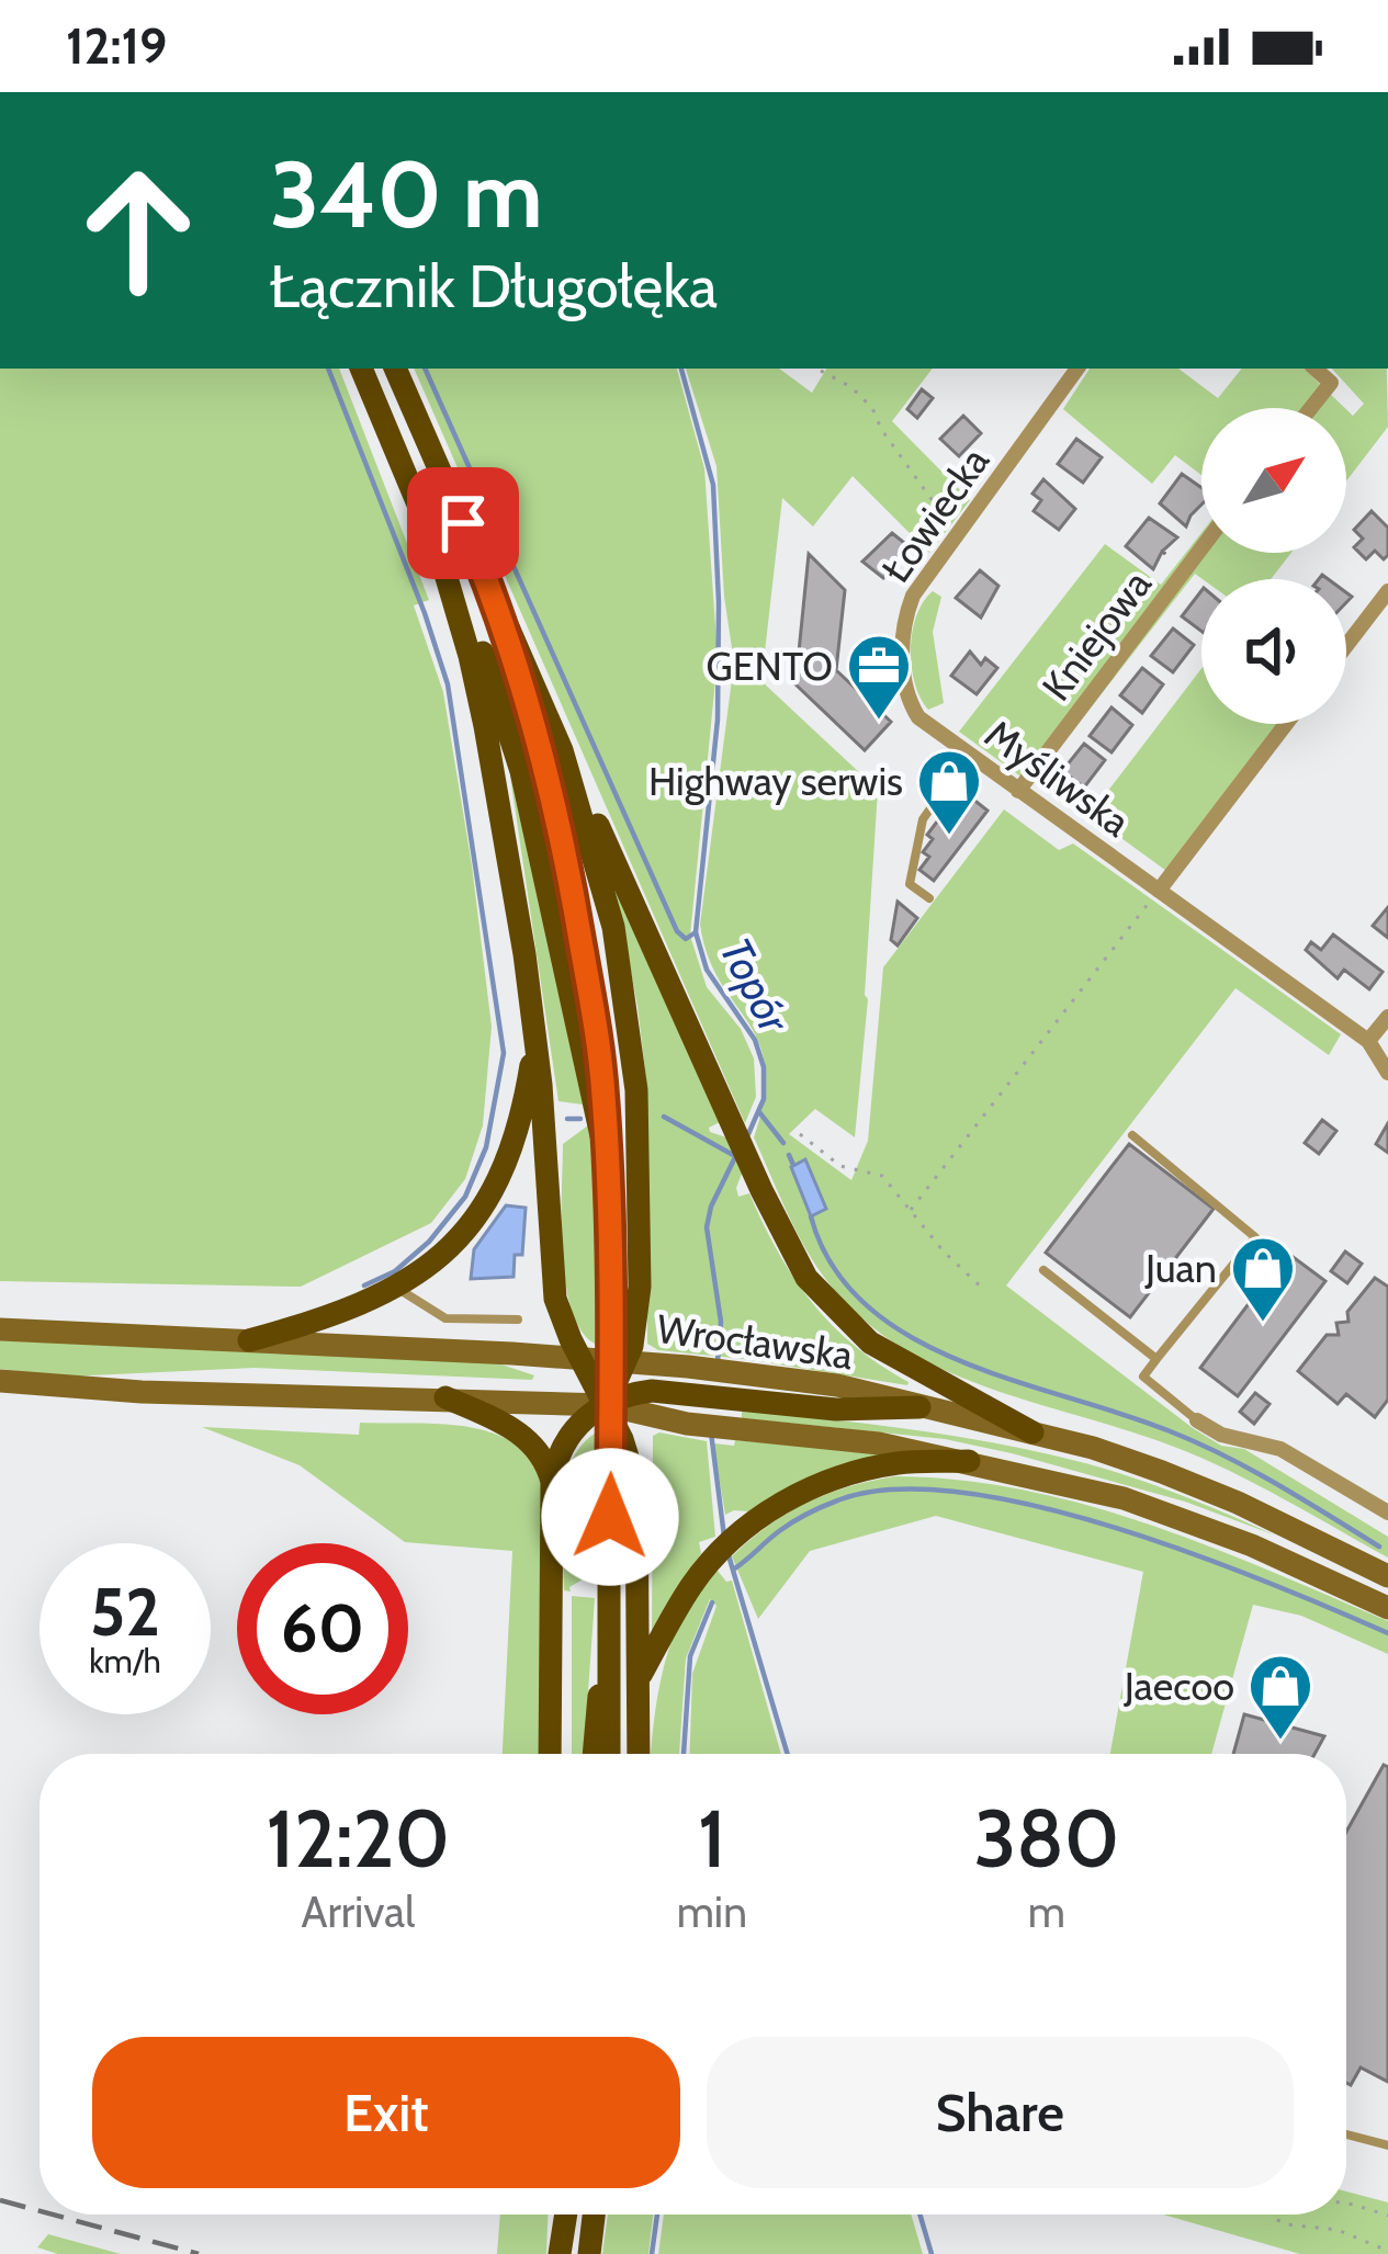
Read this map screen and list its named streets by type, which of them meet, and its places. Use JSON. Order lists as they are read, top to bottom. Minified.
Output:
{"streets":{"main road":["Wrocławska"],"street":["Łowiecka","Kniejowa","Myśliwska"]},"crossings":[["Łowiecka","Myśliwska"],["Kniejowa","Myśliwska"]],"water":["Topór"],"places":{"office":["GENTO"],"shop":["Highway serwis","Juan","Jaecoo"]},"north":"top right","page":{"status":"12:19","turn":["340 m","Łącznik Długołęka"],"speed":"52 km/h","limit":"60","eta":["12:20","Arrival","1","min","380","m"],"buttons":["Exit","Share"]}}
